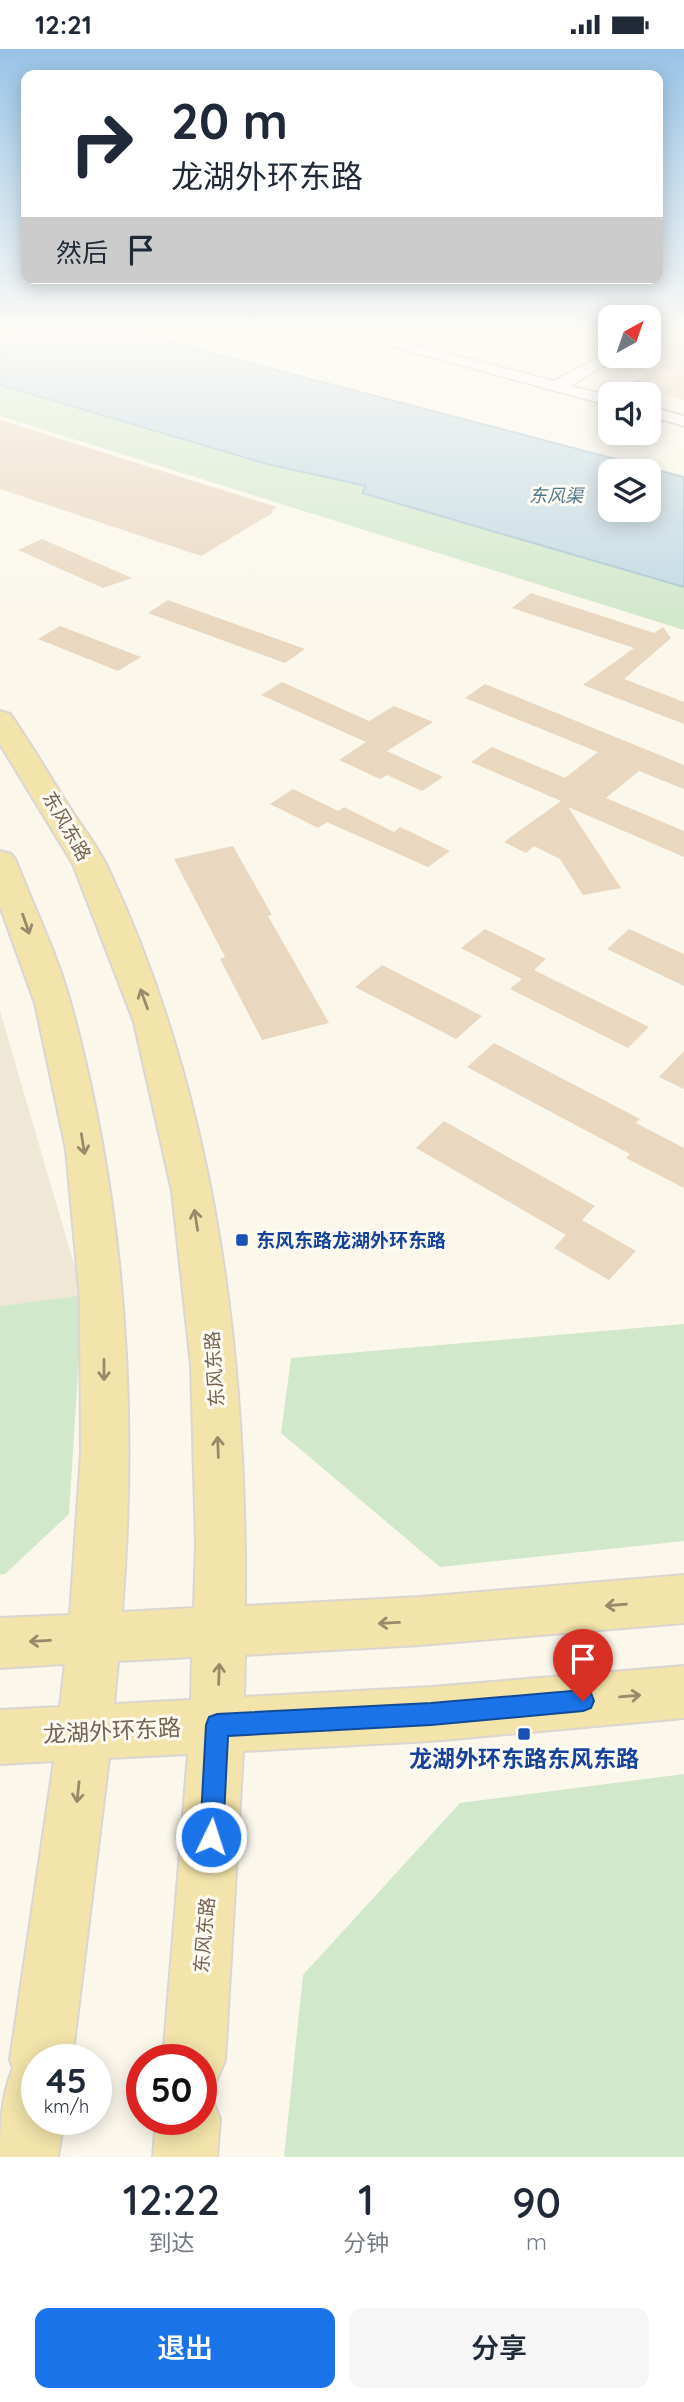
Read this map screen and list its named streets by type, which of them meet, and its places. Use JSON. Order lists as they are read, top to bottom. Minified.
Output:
{"streets":{"main road":["东风东路","龙湖外环东路"]},"crossings":[["东风东路","龙湖外环东路"]],"water":["东风渠"],"places":{"transit":["东风东路龙湖外环东路","龙湖外环东路东风东路"]},"north":"top right","page":{"status":"12:21","turn":["20 m","龙湖外环东路"],"then":"然后","speed":"45 km/h","limit":"50","eta":["12:22","到达","1","分钟","90","m"],"buttons":["退出","分享"]}}
